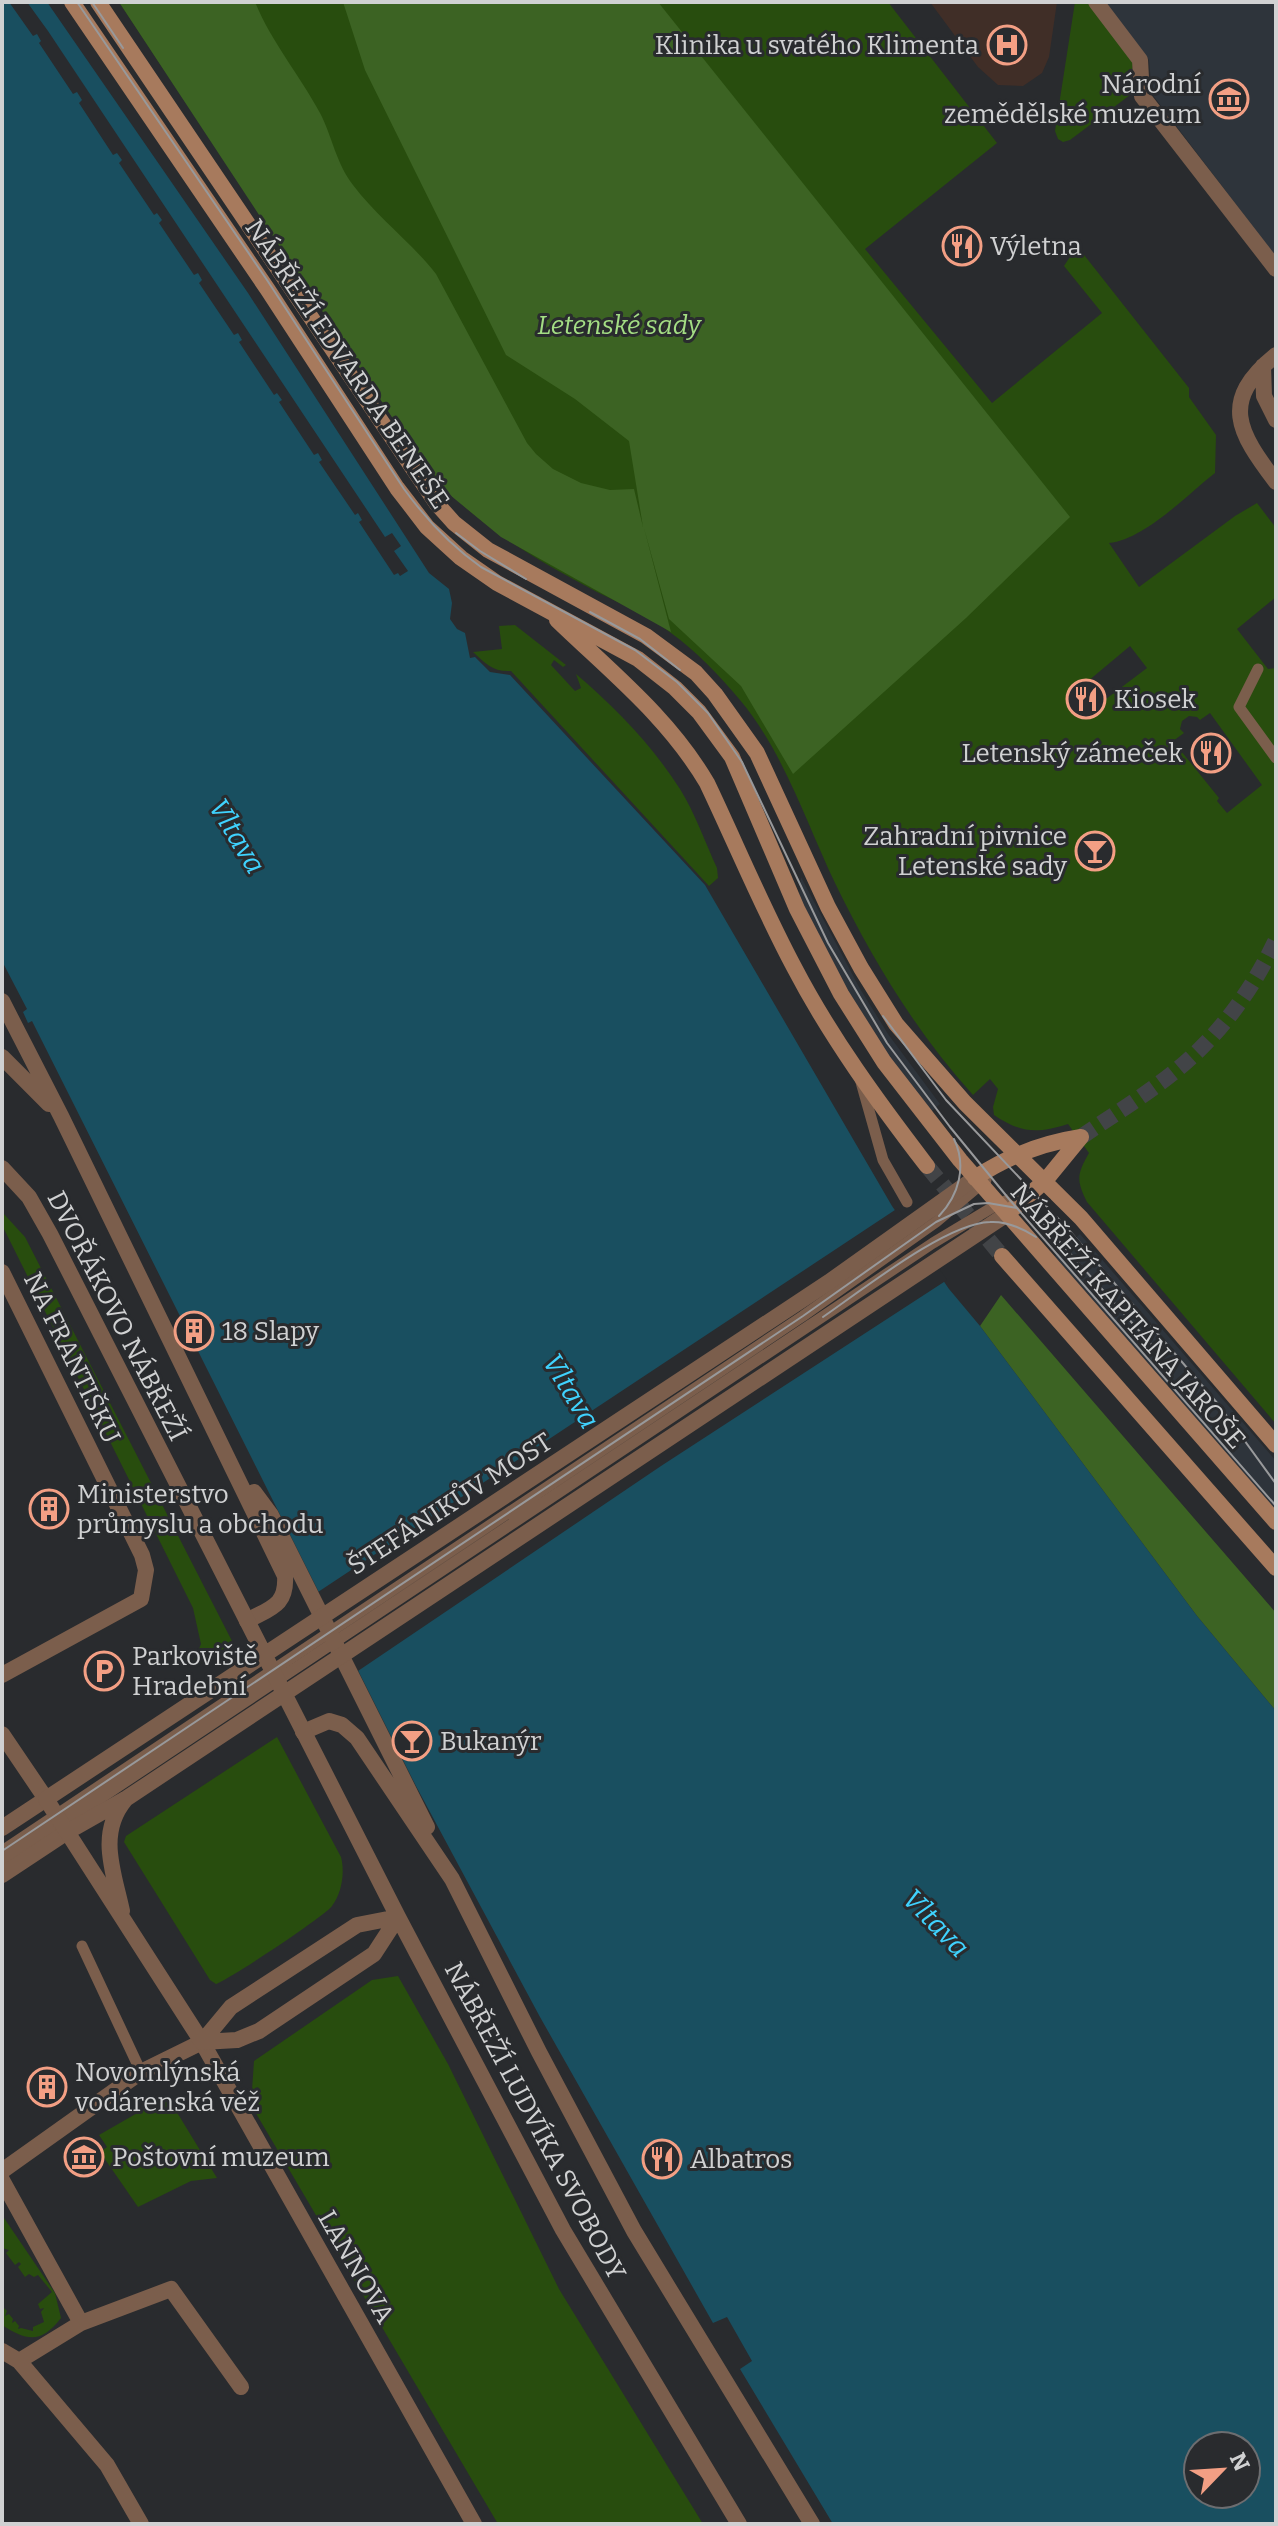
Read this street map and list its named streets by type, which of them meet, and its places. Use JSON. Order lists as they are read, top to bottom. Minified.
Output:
{"streets":{"main road":["NÁBŘEŽÍ EDVARDA BENEŠE","NÁBŘEŽÍ KAPITÁNA JAROŠE"],"street":["DVOŘÁKOVO NÁBŘEŽÍ","NA FRANTIŠKU","ŠTEFÁNIKŮV MOST","NÁBŘEŽÍ LUDVÍKA SVOBODY","LANNOVA"]},"crossings":[["NÁBŘEŽÍ EDVARDA BENEŠE","NÁBŘEŽÍ KAPITÁNA JAROŠE"],["NÁBŘEŽÍ EDVARDA BENEŠE","ŠTEFÁNIKŮV MOST"],["DVOŘÁKOVO NÁBŘEŽÍ","NÁBŘEŽÍ LUDVÍKA SVOBODY"],["NÁBŘEŽÍ KAPITÁNA JAROŠE","ŠTEFÁNIKŮV MOST"],["ŠTEFÁNIKŮV MOST","LANNOVA"]],"water":["Vltava"],"parks":["Letenské sady"],"places":{"hospital":["Klinika u svatého Klimenta"],"museum":["Národní zemědělské muzeum","Poštovní muzeum"],"restaurant":["Výletna","Kiosek","Letenský zámeček","Albatros"],"bar":["Zahradní pivnice Letenské sady","Bukanýr"],"building":["18 Slapy","Ministerstvo průmyslu a obchodu","Novomlýnská vodárenská věž"],"parking":["Parkoviště Hradební"]},"north":"top right"}
